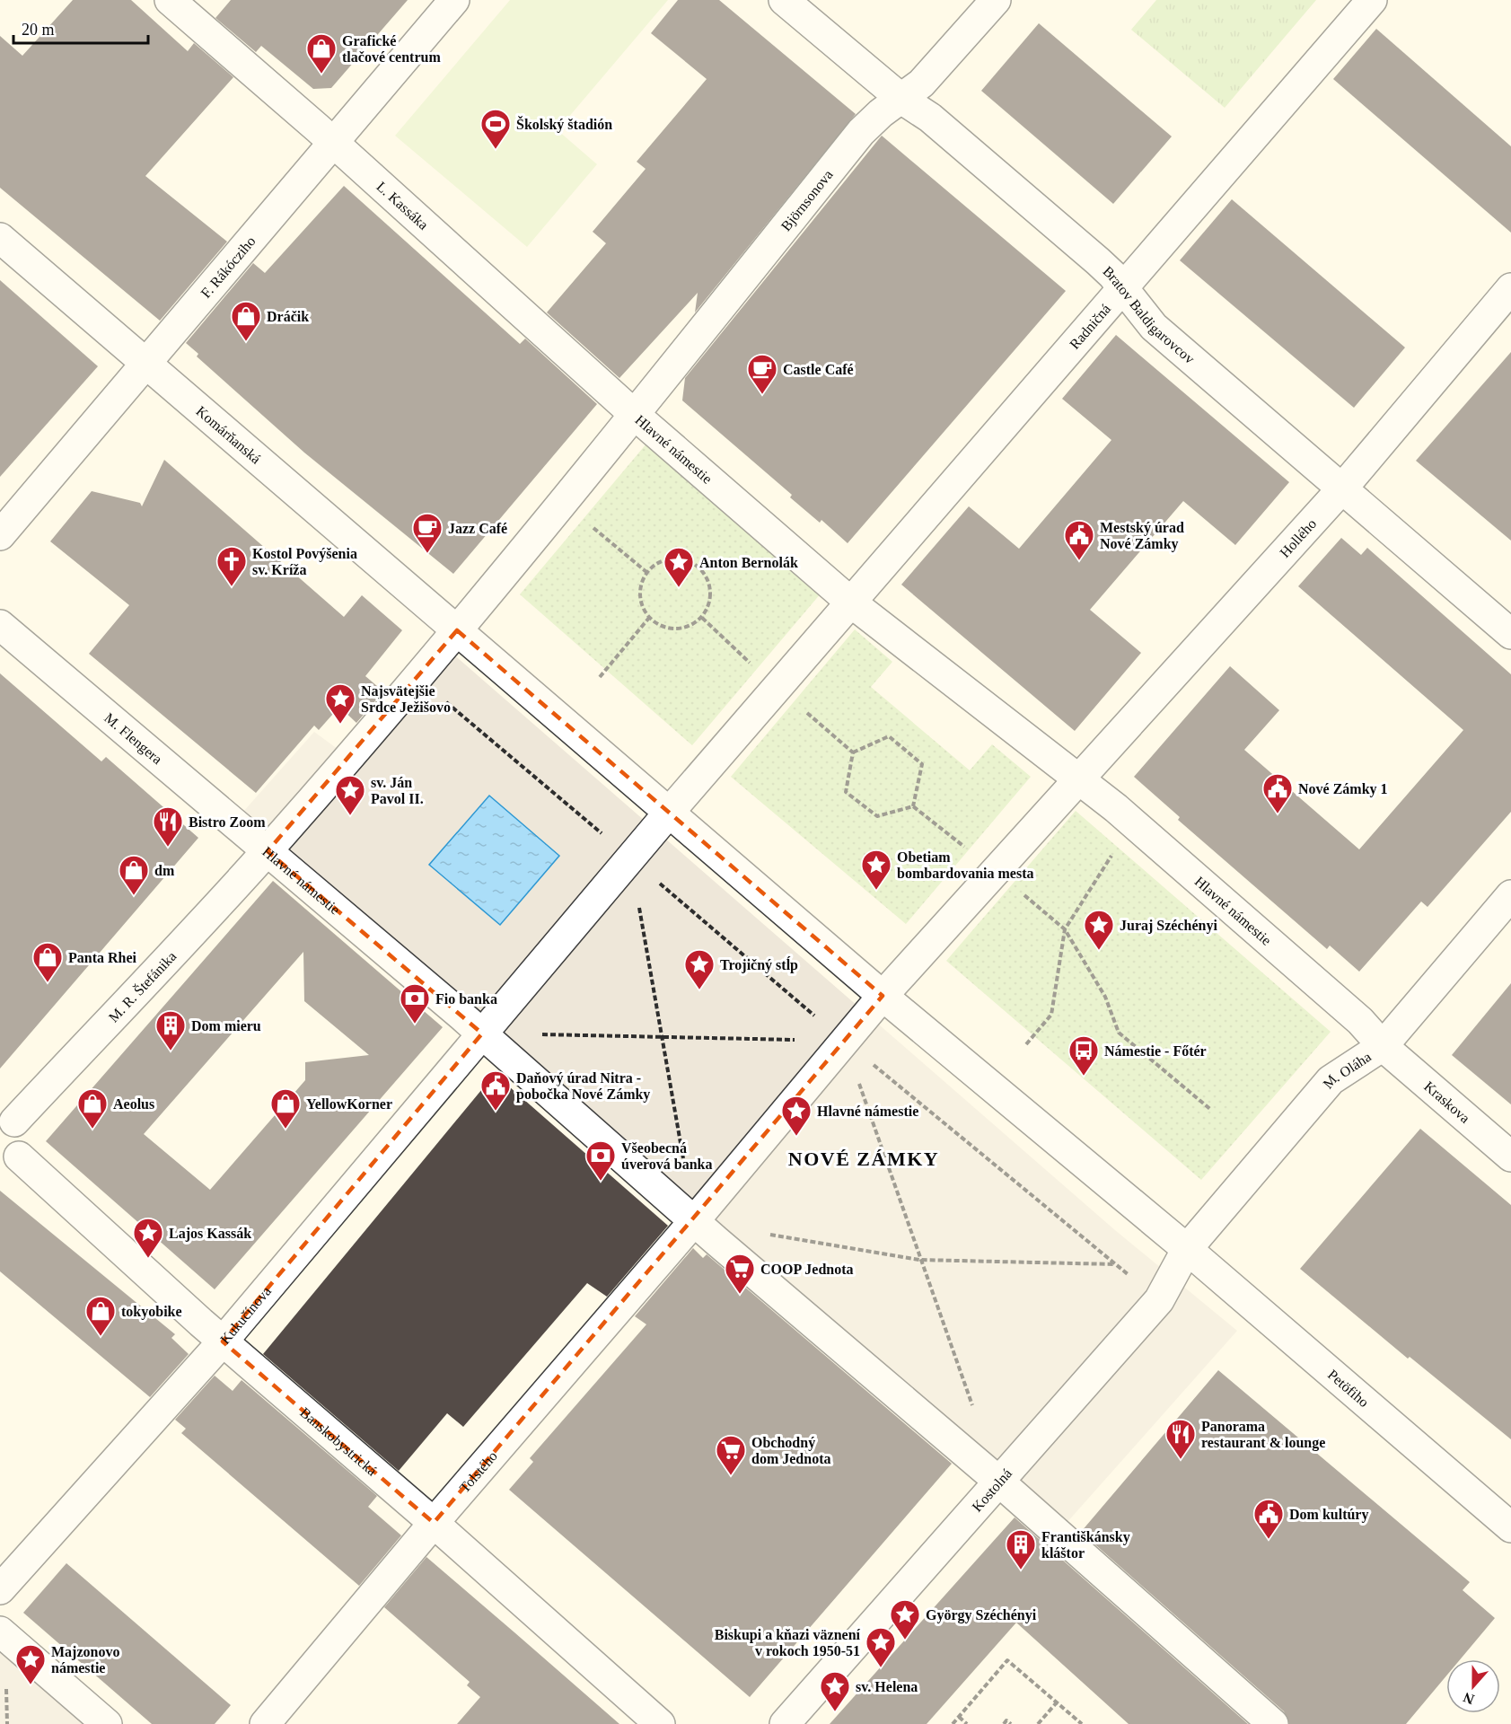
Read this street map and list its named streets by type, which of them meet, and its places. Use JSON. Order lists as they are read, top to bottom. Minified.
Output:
{"streets":{"street":["Björnsonova","L. Kassáka","F. Rákócziho","Bratov Baldigarovcov","Radničná","Komárňanská","Hlavné námestie","Hollého","M. Flengera","M. R. Štefánika","M. Oláha","Kraskova","Kukučínova","Petöfiho","Banskobystrická","Tolstého","Kostolná"]},"crossings":[["Björnsonova","L. Kassáka"],["Björnsonova","Bratov Baldigarovcov"],["Björnsonova","Hlavné námestie"],["L. Kassáka","F. Rákócziho"],["L. Kassáka","Hlavné námestie"],["F. Rákócziho","Komárňanská"],["Bratov Baldigarovcov","Radničná"],["Bratov Baldigarovcov","Hollého"],["Radničná","Hlavné námestie"],["Komárňanská","Hlavné námestie"],["Hlavné námestie","Hollého"],["Hlavné námestie","M. Flengera"],["Hlavné námestie","M. R. Štefánika"],["Hlavné námestie","M. Oláha"],["Hlavné námestie","Kraskova"],["Hlavné námestie","Kukučínova"],["Hlavné námestie","Tolstého"],["Hlavné námestie","Kostolná"],["M. Flengera","M. R. Štefánika"],["M. Oláha","Kraskova"],["M. Oláha","Petöfiho"],["M. Oláha","Kostolná"],["Kukučínova","Banskobystrická"],["Petöfiho","Kostolná"],["Banskobystrická","Tolstého"]],"districts":["NOVÉ ZÁMKY"],"places":{"shop":["Grafické tlačové centrum","Dráčik","dm","Panta Rhei","Aeolus","YellowKorner","tokyobike"],"sports":["Školský štadión"],"cafe":["Castle Café","Jazz Café"],"public building":["Mestský úrad Nové Zámky","Nové Zámky 1","Daňový úrad Nitra - pobočka Nové Zámky","Dom kultúry"],"church":["Kostol Povýšenia sv. Kríža"],"place":["Anton Bernolák","Najsvätejšie Srdce Ježišovo","sv. Ján Pavol II.","Obetiam bombardovania mesta","Juraj Széchényi","Trojičný stĺp","Hlavné námestie","Lajos Kassák","György Széchényi","Biskupi a kňazi väznení v rokoch 1950-51","Majzonovo námestie","sv. Helena"],"restaurant":["Bistro Zoom","Panorama restaurant & lounge"],"bank":["Fio banka","Všeobecná úverová banka"],"building":["Dom mieru","Františkánsky kláštor"],"bus stop":["Námestie - Főtér"],"supermarket":["COOP Jednota","Obchodný dom Jednota"]},"scale_bar":"20 m","north":"bottom"}
